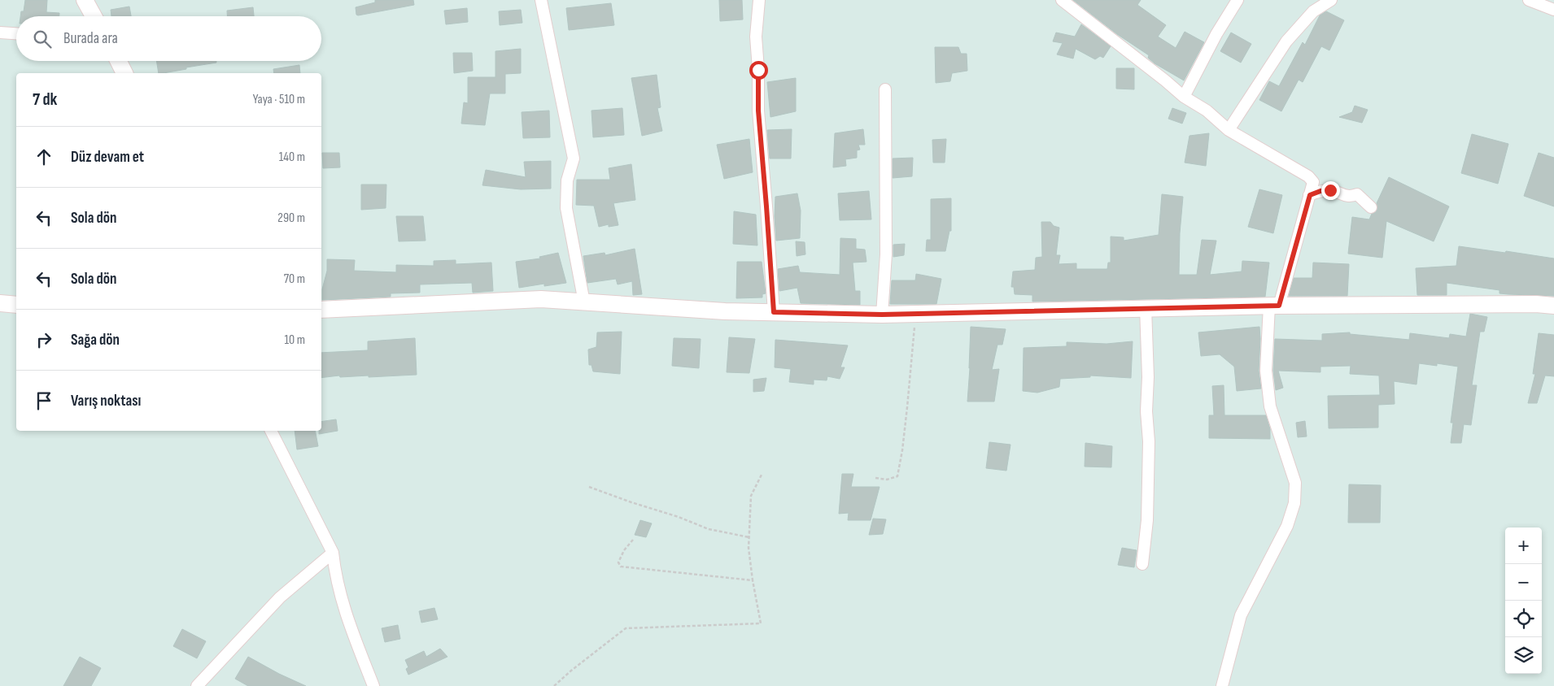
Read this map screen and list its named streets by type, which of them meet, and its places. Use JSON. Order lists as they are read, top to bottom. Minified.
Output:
{"page":{"search":"Burada ara","heading":["7 dk","Yaya · 510 m"],"list":[["Düz devam et","140 m"],["Sola dön","290 m"],["Sola dön","70 m"],["Sağa dön","10 m"],"Varış noktası"],"map_buttons":["+","−"]}}
